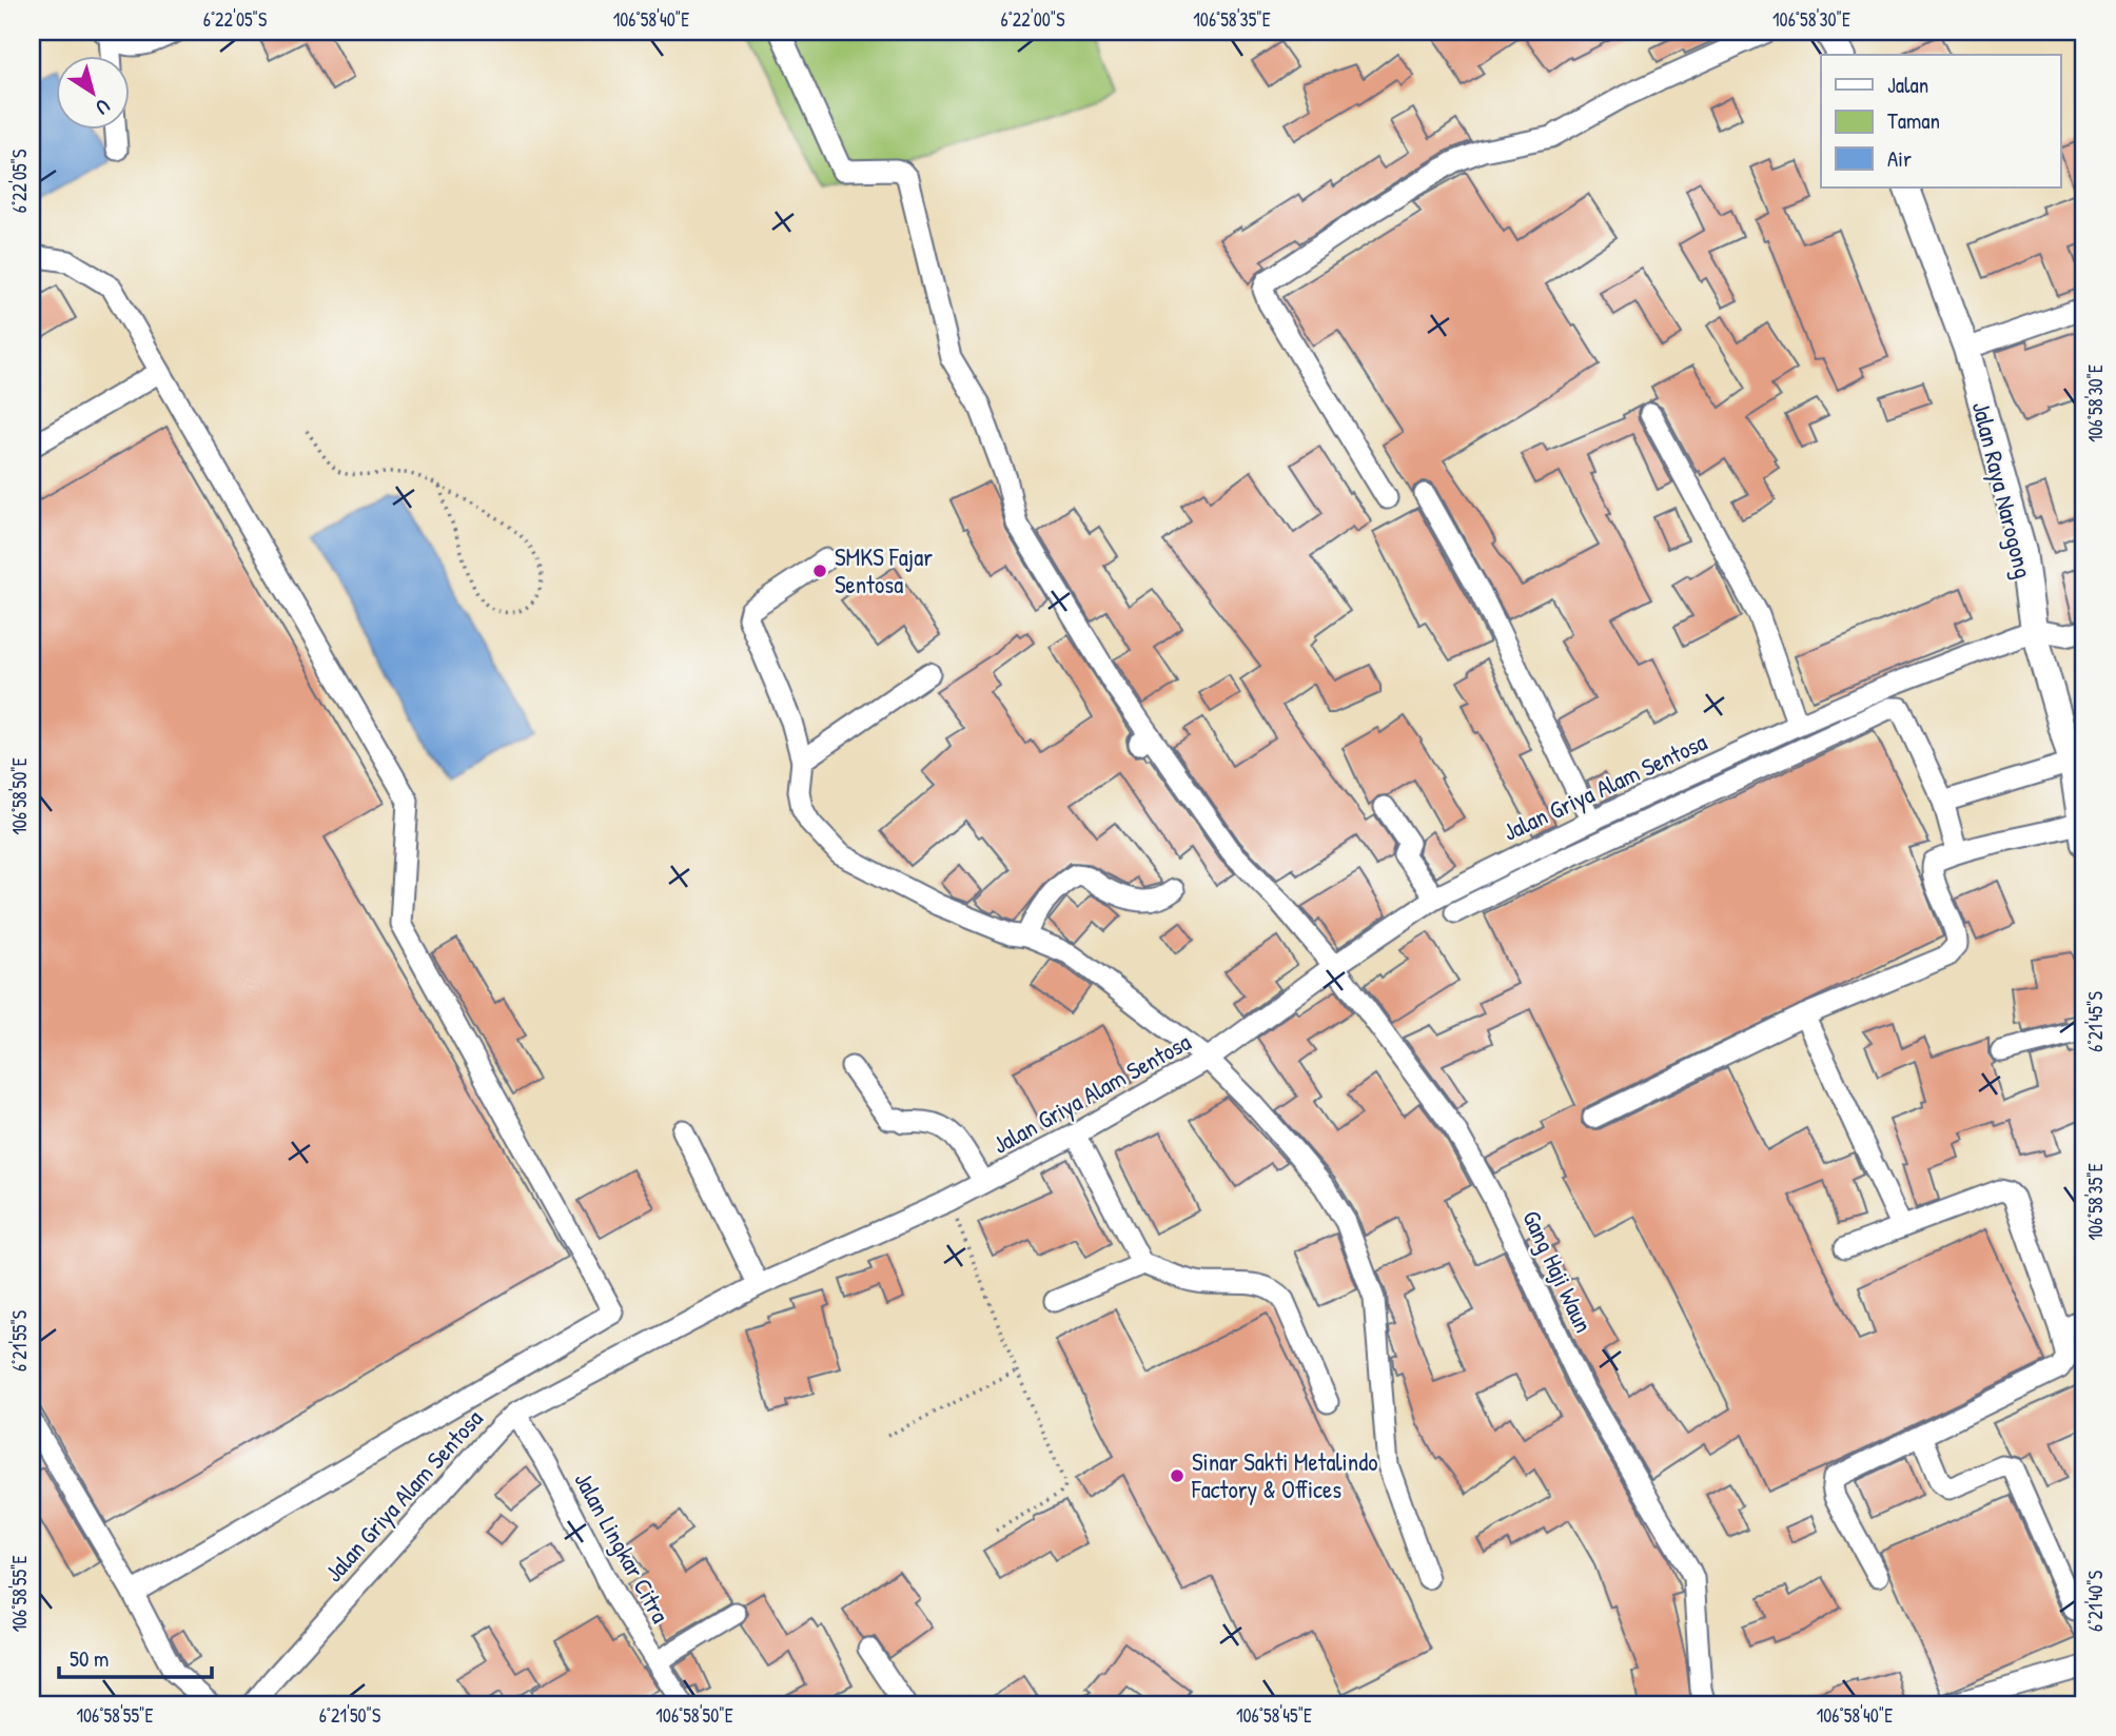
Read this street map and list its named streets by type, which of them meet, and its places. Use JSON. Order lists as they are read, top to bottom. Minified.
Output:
{"streets":{"main road":["Jalan Raya Narogong"],"street":["Jalan Griya Alam Sentosa","Gang Haji Waun","Jalan Lingkar Citra"]},"crossings":[["Jalan Raya Narogong","Jalan Griya Alam Sentosa"],["Jalan Griya Alam Sentosa","Gang Haji Waun"],["Jalan Griya Alam Sentosa","Jalan Lingkar Citra"]],"places":["SMKS Fajar Sentosa","Sinar Sakti Metalindo Factory & Offices"],"legend":["Jalan","Taman","Air"],"scale_bar":"50 m","north":"bottom right","coordinates":["6°22'05\"S","106°58'40\"E","6°22'00\"S","106°58'35\"E","106°58'30\"E","106°58'50\"E","6°21'45\"S","6°21'55\"S","106°58'55\"E","6°21'40\"S","6°21'50\"S","106°58'45\"E"]}
